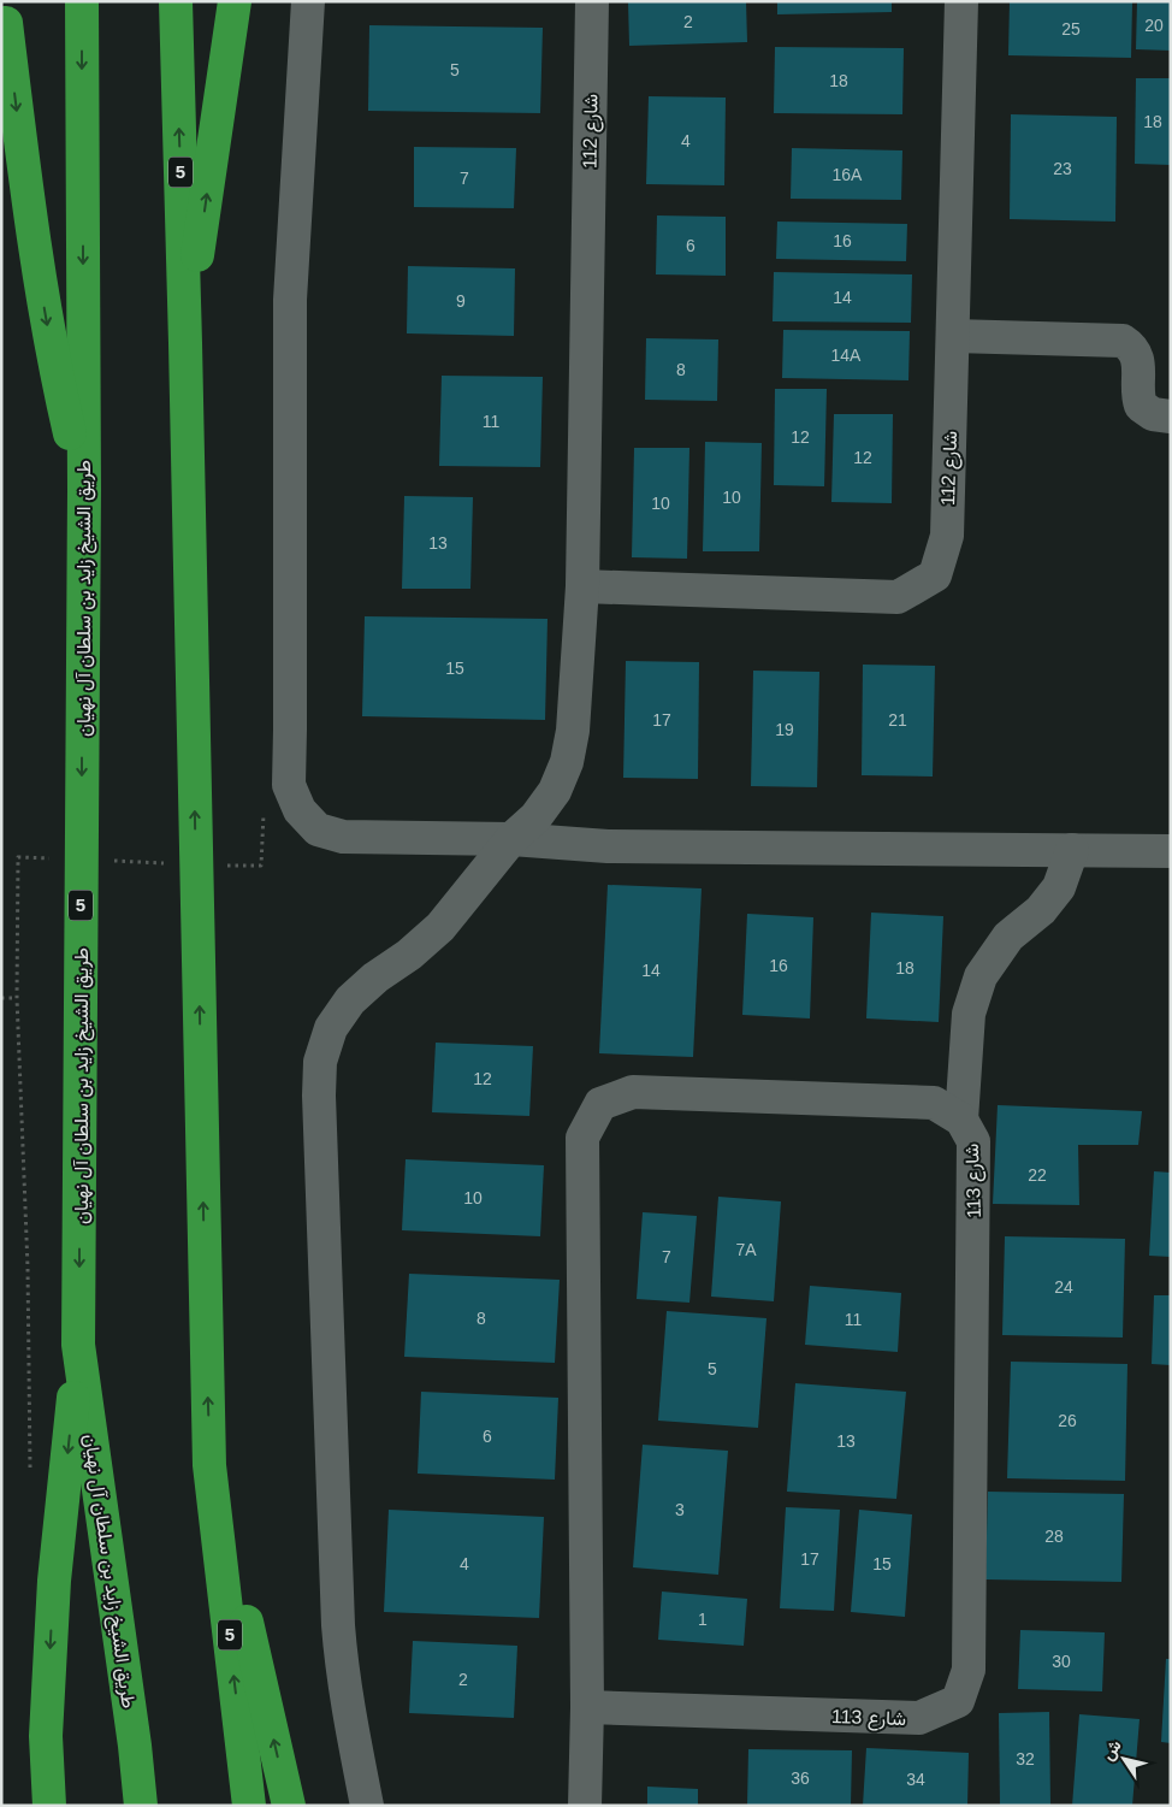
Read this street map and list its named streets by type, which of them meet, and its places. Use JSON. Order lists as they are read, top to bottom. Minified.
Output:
{"streets":{"highway":["5","طريق الشيخ زايد بن سلطان آل نهيان"],"street":["شارع 112","شارع 113"]},"house_numbers":["2","20","25","5","18","18","4","23","16A","7","16","6","14","9","14A","8","11","12","12","10","10","13","15","17","21","19","16","18","14","12","22","10","7A","7","24","8","11","5","26","6","13","3","28","17","4","15","1","30","2","32","36","34"],"north":"top left"}
